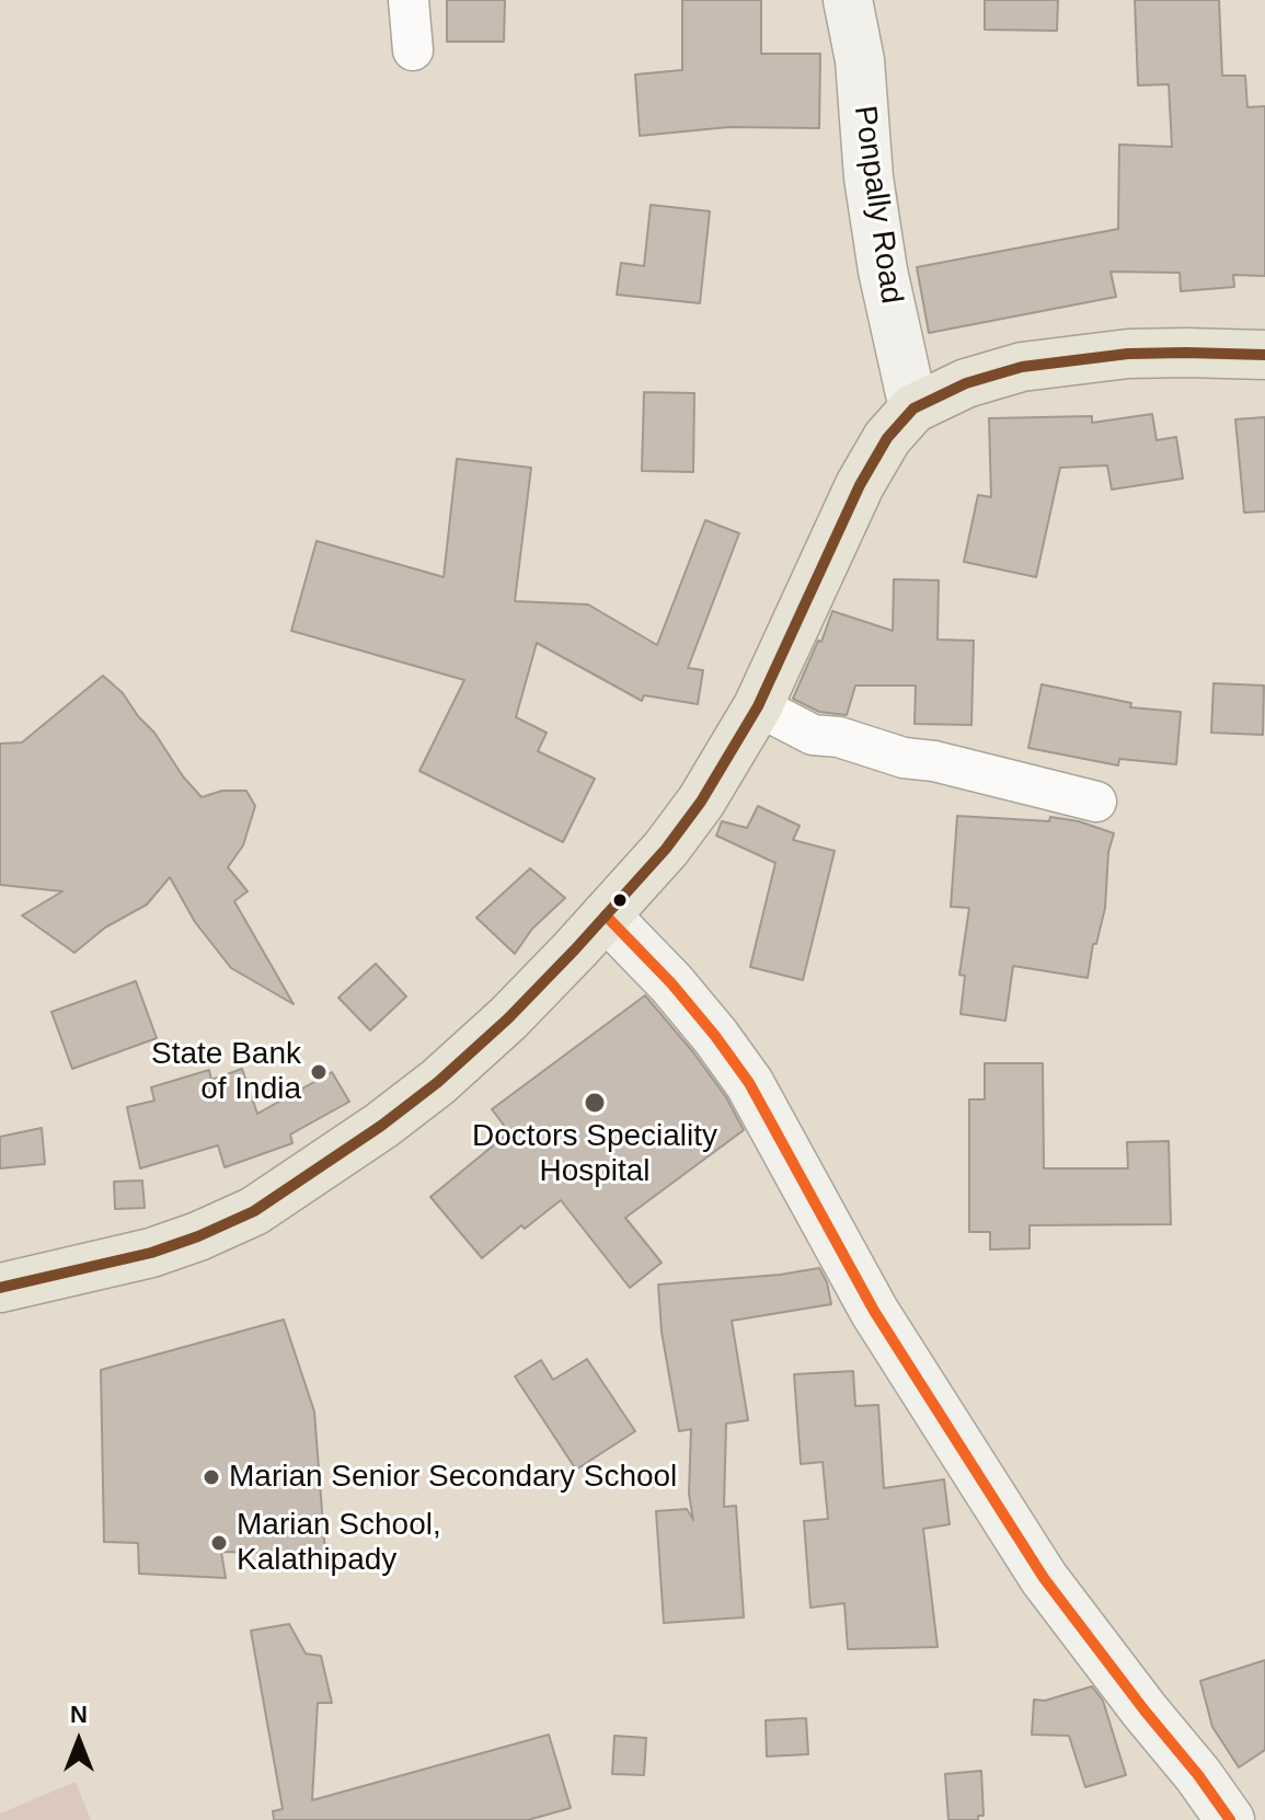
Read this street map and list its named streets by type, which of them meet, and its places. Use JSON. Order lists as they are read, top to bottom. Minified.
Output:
{"streets":{"main road":["Ponpally Road"]},"places":["State Bank of India","Doctors Speciality Hospital","Marian Senior Secondary School","Marian School, Kalathipady"],"north":"top"}
